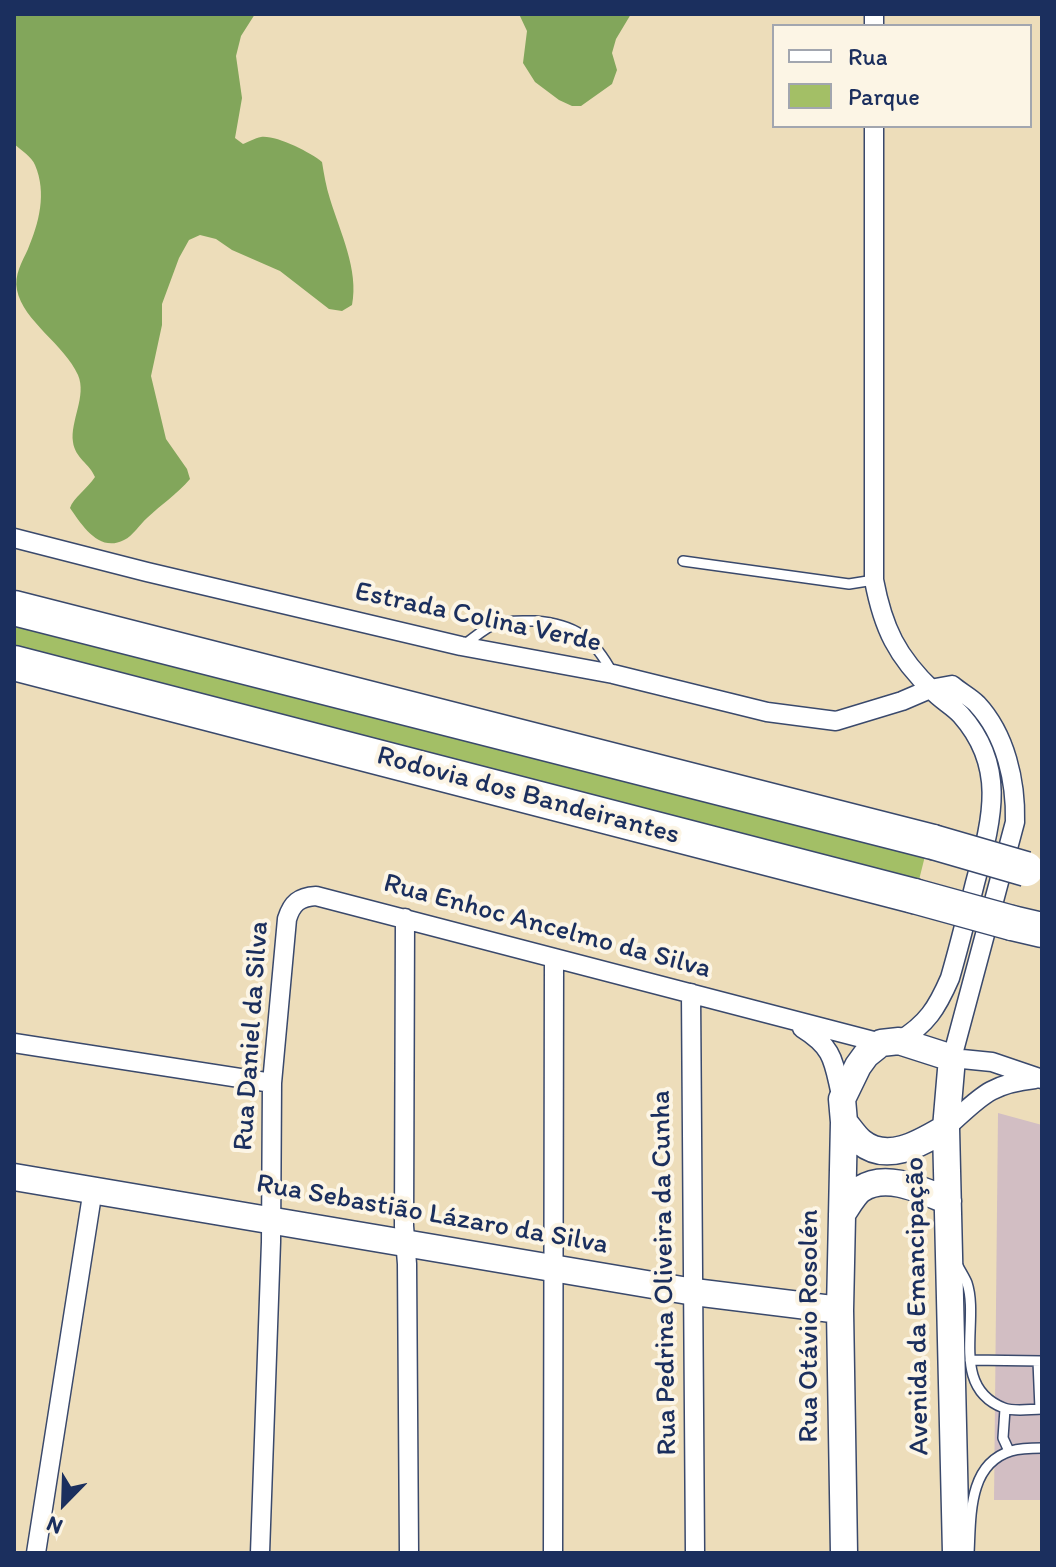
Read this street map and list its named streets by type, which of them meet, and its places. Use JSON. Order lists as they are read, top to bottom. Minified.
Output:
{"streets":{"highway":["Rodovia dos Bandeirantes"],"street":["Estrada Colina Verde","Rua Enhoc Ancelmo da Silva","Rua Daniel da Silva","Rua Sebastião Lázaro da Silva","Rua Pedrina Oliveira da Cunha","Avenida da Emancipação","Rua Otávio Rosolén"]},"crossings":[["Rua Enhoc Ancelmo da Silva","Rua Daniel da Silva"],["Rua Enhoc Ancelmo da Silva","Rua Pedrina Oliveira da Cunha"],["Rua Enhoc Ancelmo da Silva","Avenida da Emancipação"],["Rua Enhoc Ancelmo da Silva","Rua Otávio Rosolén"],["Rua Daniel da Silva","Rua Sebastião Lázaro da Silva"],["Rua Sebastião Lázaro da Silva","Rua Pedrina Oliveira da Cunha"],["Rua Sebastião Lázaro da Silva","Rua Otávio Rosolén"],["Avenida da Emancipação","Rua Otávio Rosolén"]],"legend":["Rua","Parque"],"north":"bottom left"}
